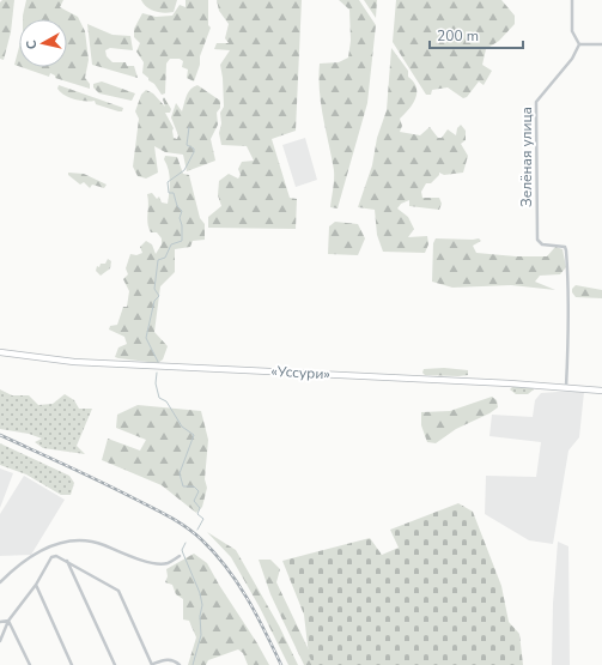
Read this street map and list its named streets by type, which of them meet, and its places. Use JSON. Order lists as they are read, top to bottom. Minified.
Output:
{"streets":{"highway":["«Уссури»"],"street":["Зелёная улица"]},"crossings":[["Зелёная улица","«Уссури»"]],"scale_bar":"200 m","north":"left"}
